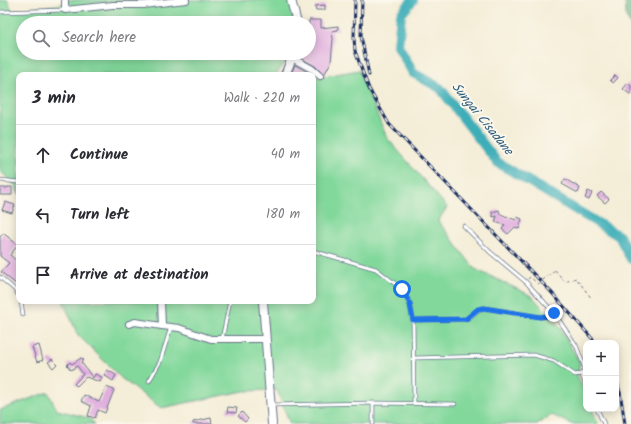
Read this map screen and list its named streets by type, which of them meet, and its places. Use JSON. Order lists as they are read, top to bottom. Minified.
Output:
{"water":["Sungai Cisadane"],"page":{"search":"Search here","heading":["3 min","Walk · 220 m"],"list":[["Continue","40 m"],["Turn left","180 m"],"Arrive at destination"],"map_buttons":["+","−"]}}
